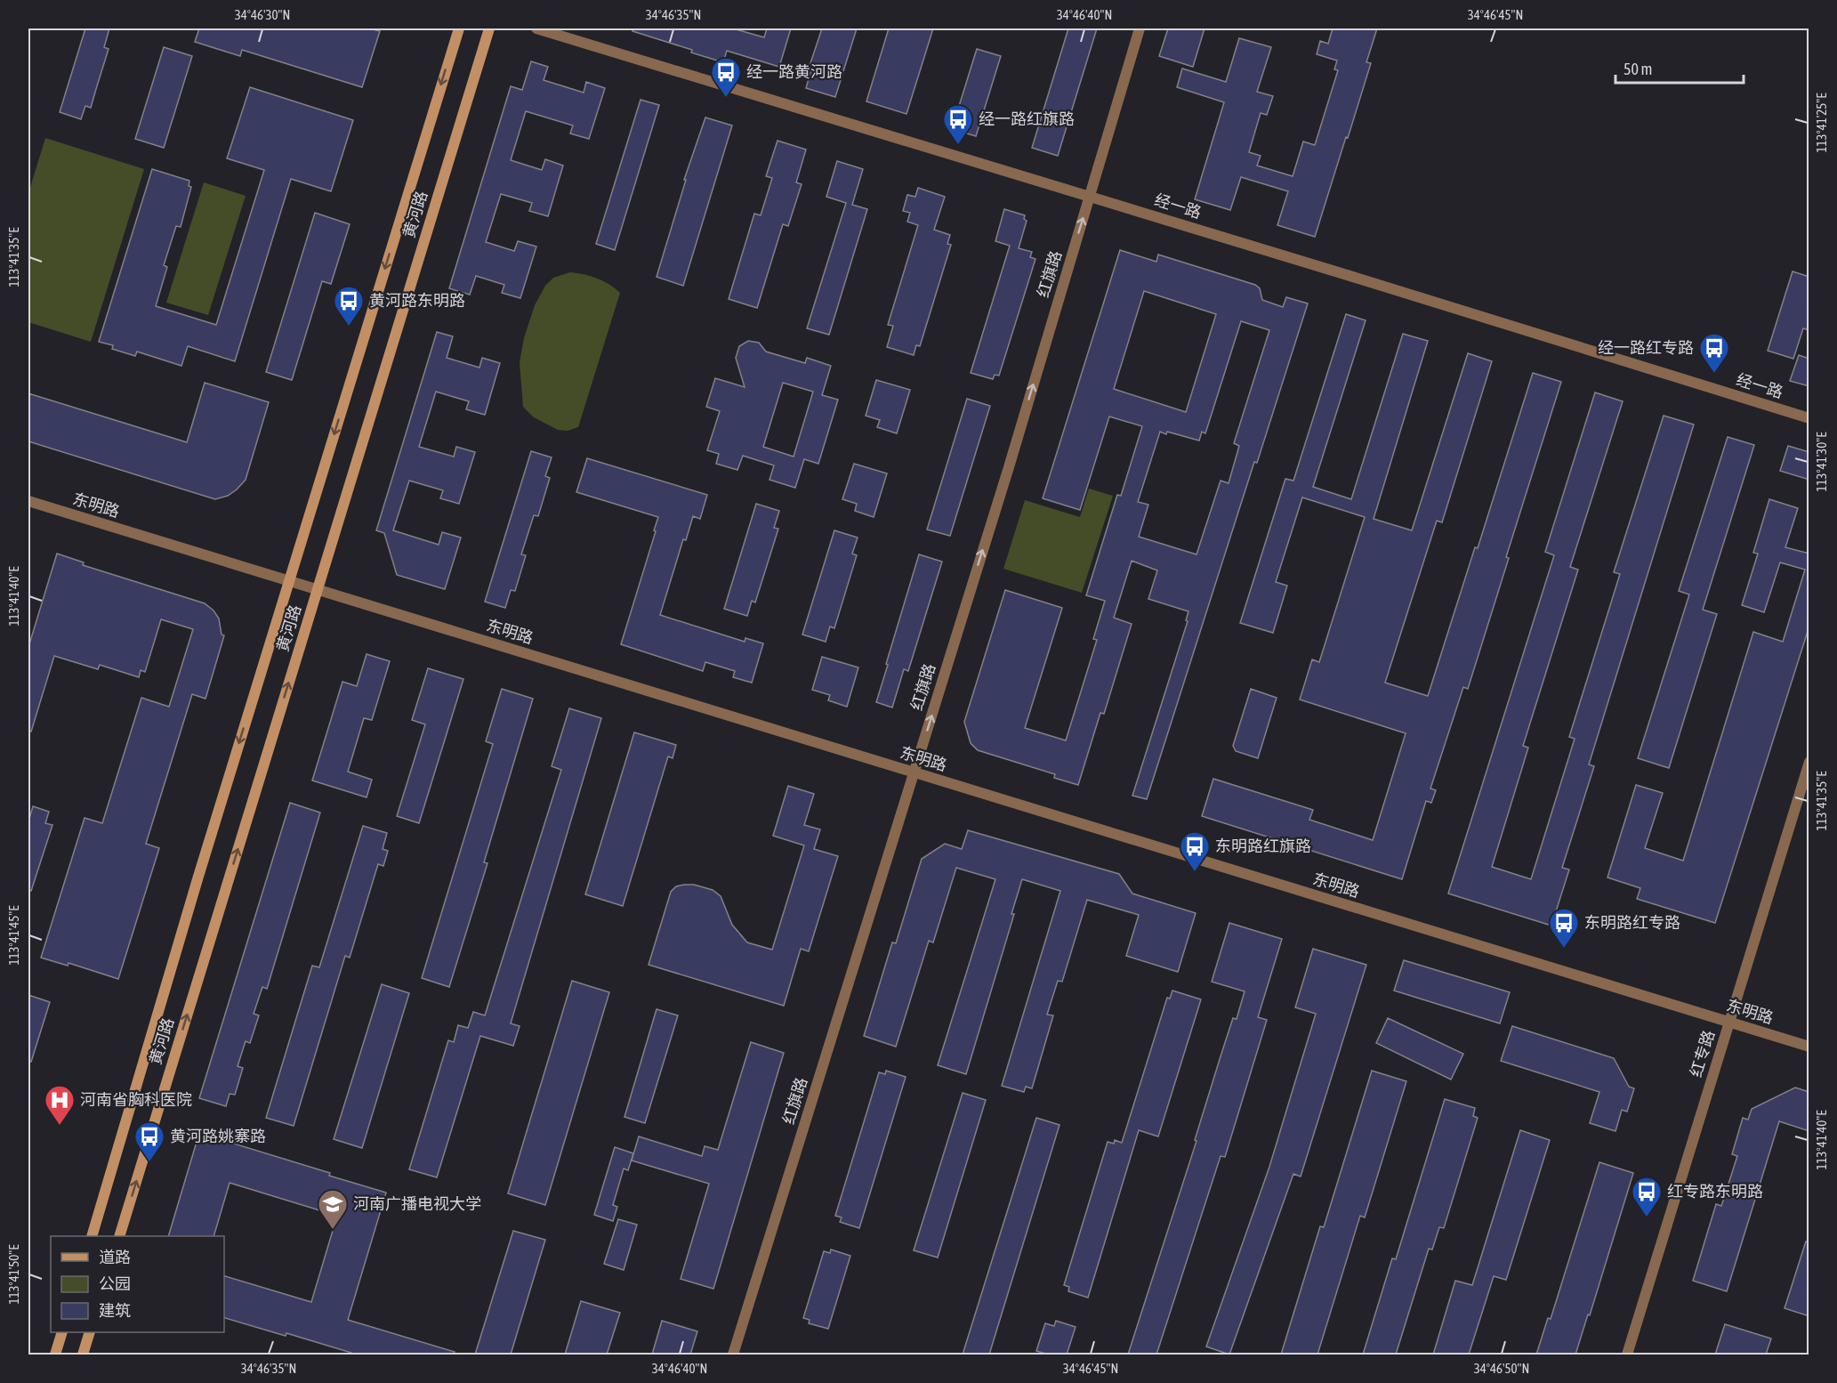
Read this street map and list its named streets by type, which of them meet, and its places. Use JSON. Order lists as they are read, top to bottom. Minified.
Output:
{"streets":{"main road":["黄河路"],"street":["经一路","红旗路","东明路","红专路"]},"crossings":[["经一路","红旗路"],["黄河路","东明路"],["红旗路","东明路"],["东明路","红专路"]],"one_way":["红旗路"],"places":{"bus stop":["经一路黄河路","经一路红旗路","黄河路东明路","经一路红专路","东明路红旗路","东明路红专路","黄河路姚寨路","红专路东明路"],"hospital":["河南省胸科医院"],"school or university":["河南广播电视大学"]},"legend":["道路","公园","建筑"],"scale_bar":"50 m","coordinates":["34°46'30\"N","34°46'35\"N","34°46'40\"N","34°46'45\"N","113°41'25\"E","113°41'35\"E","113°41'30\"E","113°41'40\"E","113°41'45\"E","113°41'50\"E","34°46'50\"N"]}
